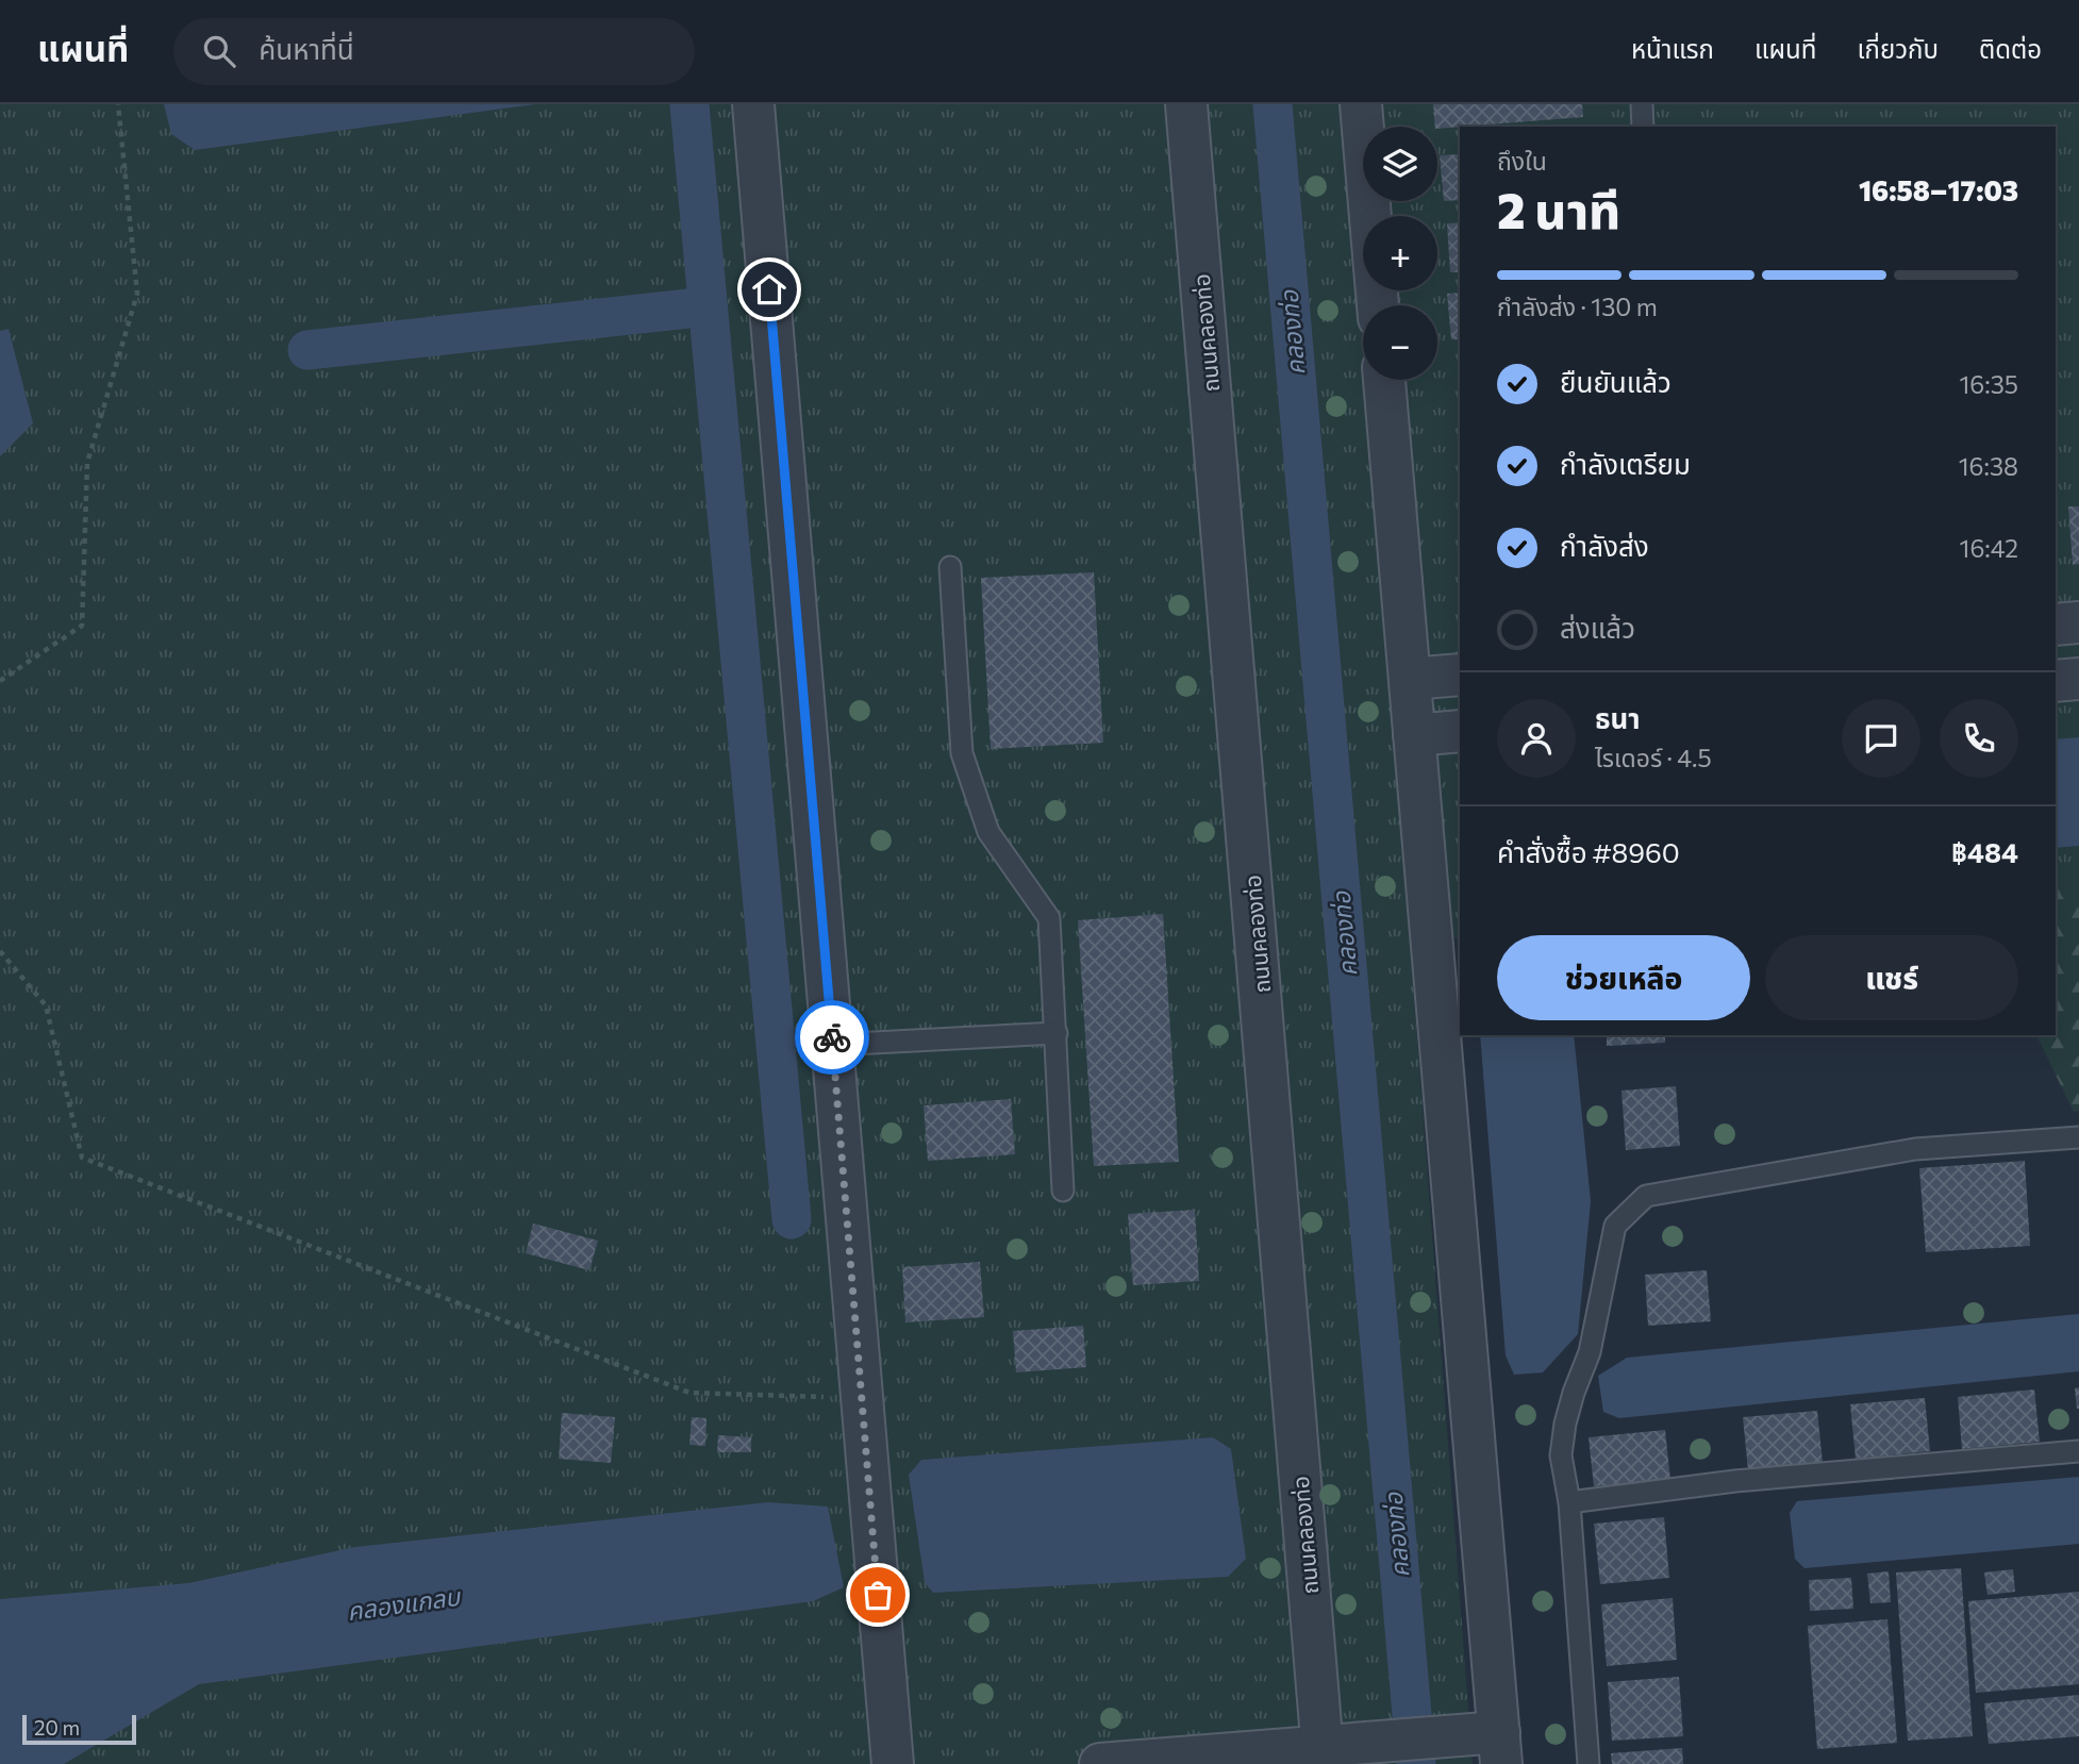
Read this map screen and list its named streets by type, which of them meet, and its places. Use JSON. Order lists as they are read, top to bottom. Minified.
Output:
{"streets":{"street":["ถนนคลองท่อ"]},"water":["คลองท่อ","คลองแกลบ"],"scale_bar":"20 m","page":{"header":"แผนที่","search":"ค้นหาที่นี่","nav":["หน้าแรก","แผนที่","เกี่ยวกับ","ติดต่อ"],"map_buttons":["+","−"],"heading":["2 นาที","ถึงใน","16:58–17:03"],"panel":["ธนา","ไรเดอร์ · 4.5","คำสั่งซื้อ #8960","฿484"],"bar":"กำลังส่ง · 130 m","list":[["ยืนยันแล้ว","16:35"],["กำลังเตรียม","16:38"],["กำลังส่ง","16:42"],"ส่งแล้ว"],"buttons":["ช่วยเหลือ","แชร์"],"scale":"20 m"}}
